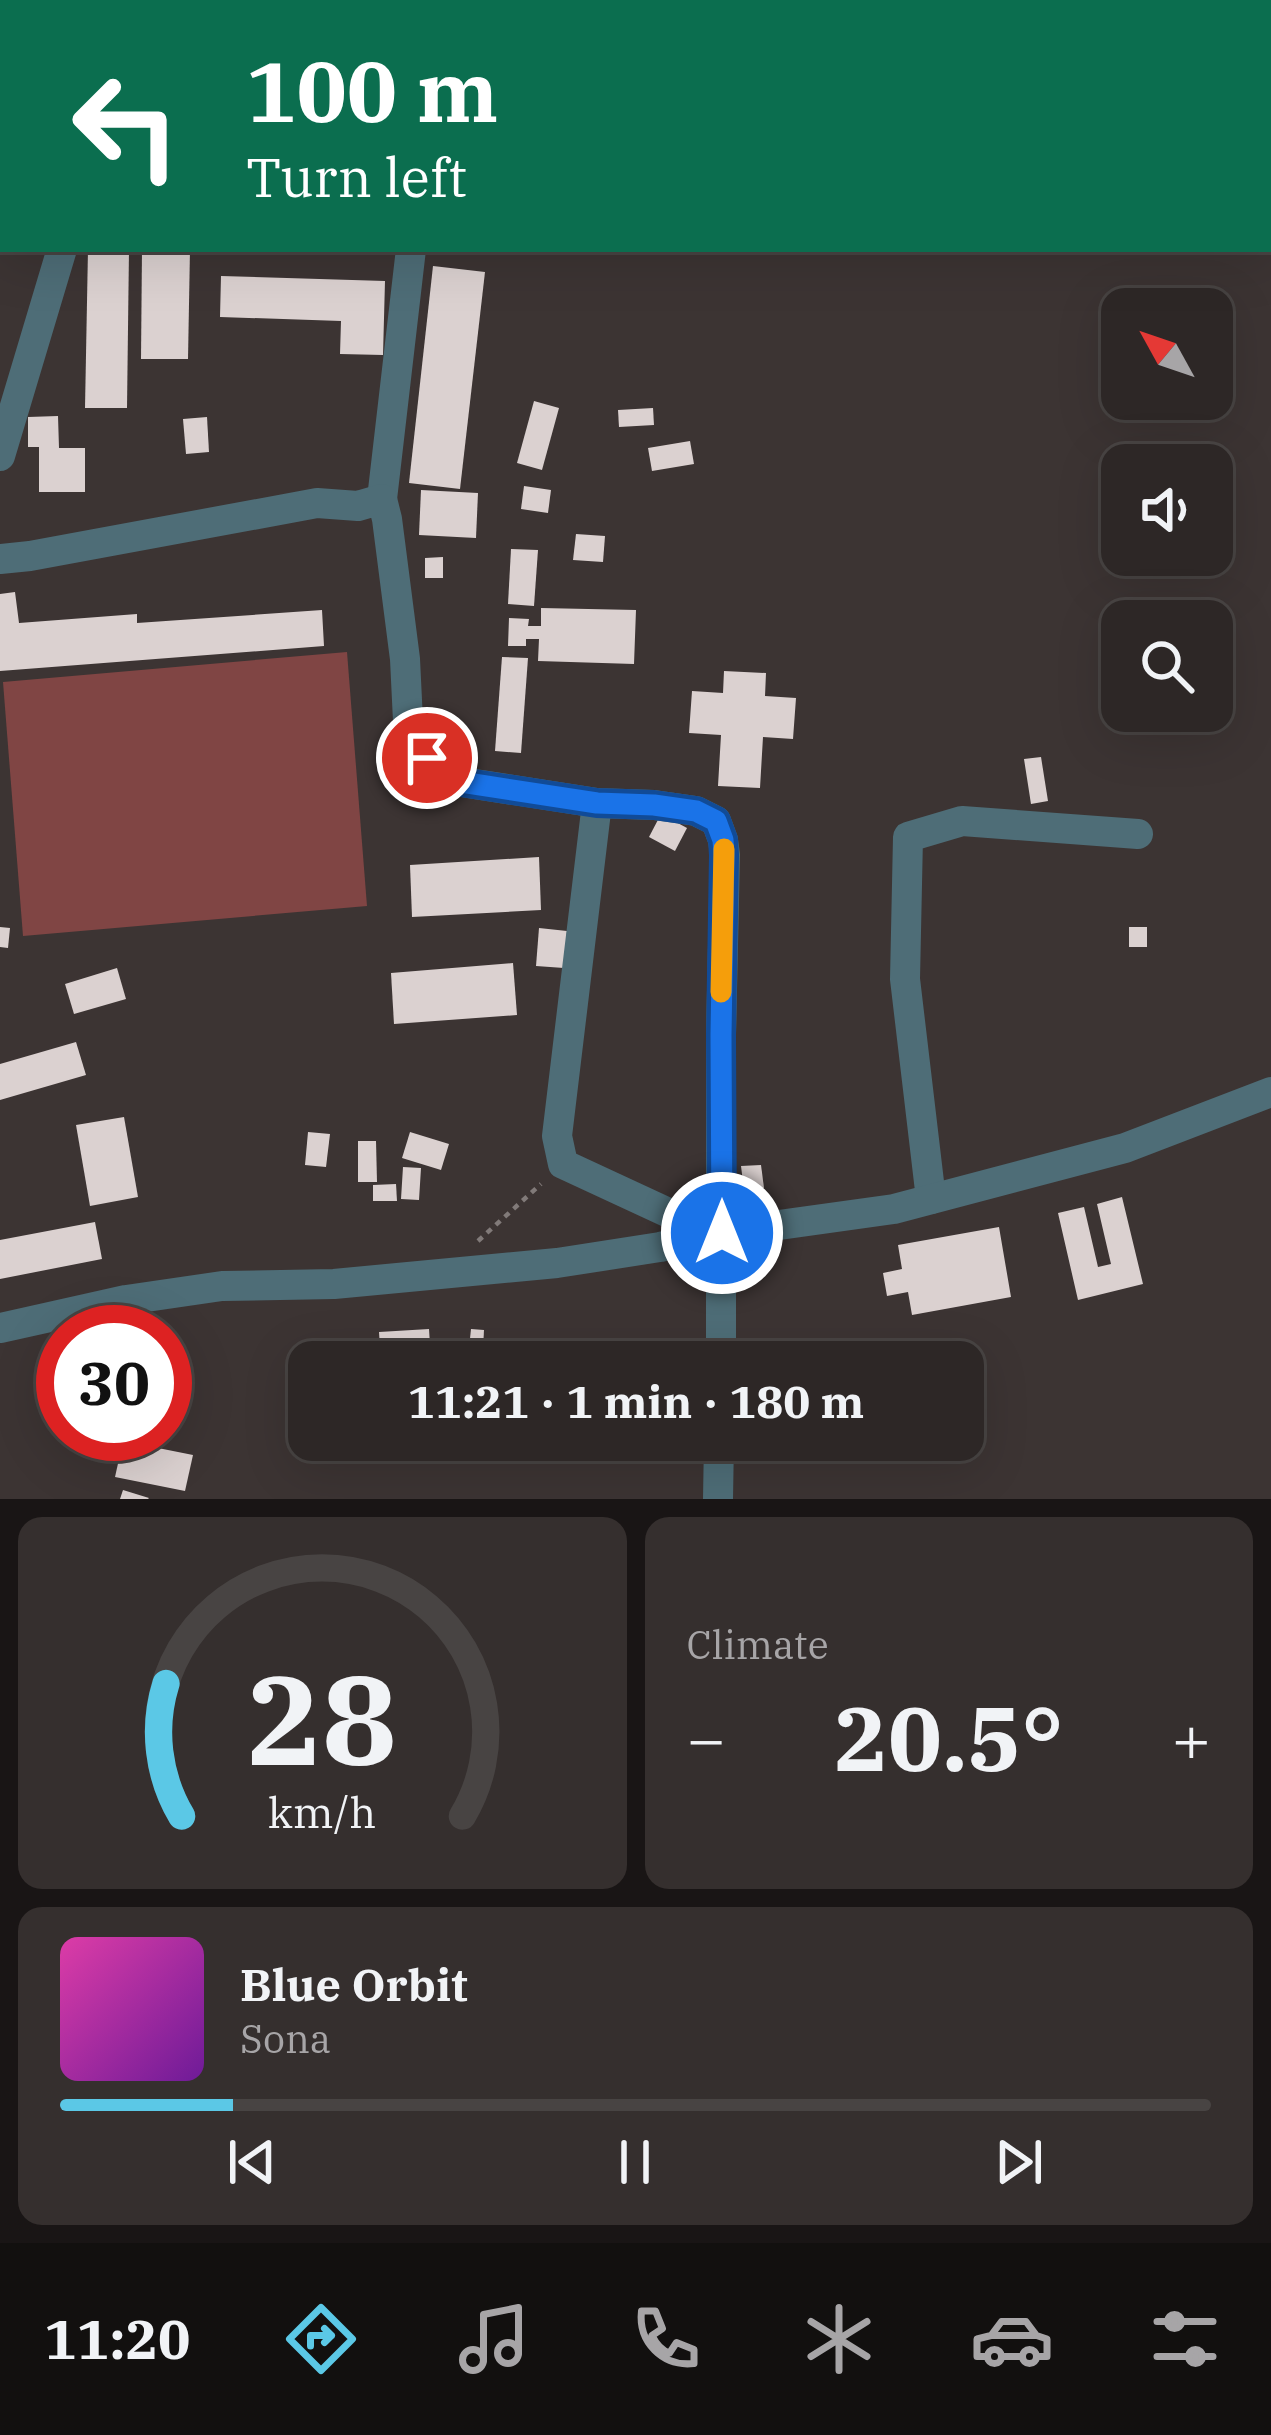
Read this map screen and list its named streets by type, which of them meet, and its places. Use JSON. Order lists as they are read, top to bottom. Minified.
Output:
{"north":"top left","page":{"turn":["100 m","Turn left"],"limit":"30","trip":"11:21 · 1 min · 180 m","tile":"Climate","heat":["−","20.5°","+"],"song":["Blue Orbit","Sona"],"tabs":"11:20","gauge":["28","km/h"]}}
